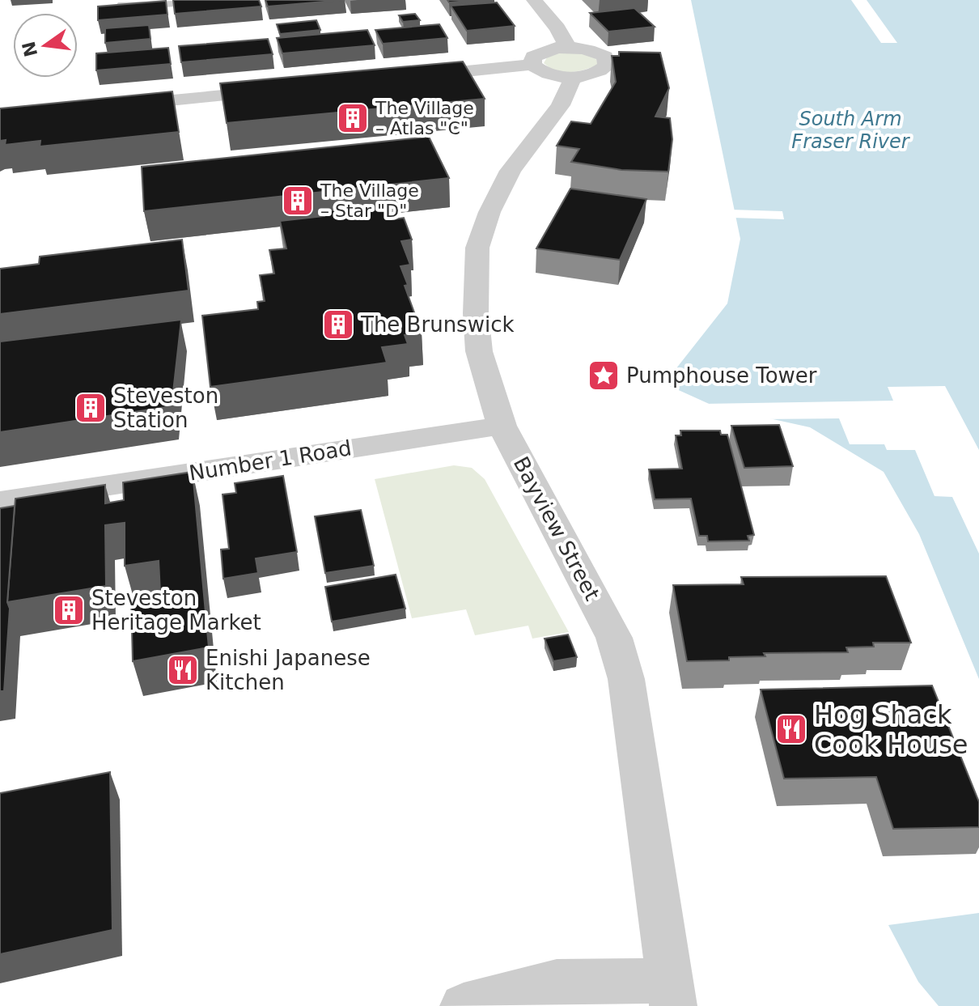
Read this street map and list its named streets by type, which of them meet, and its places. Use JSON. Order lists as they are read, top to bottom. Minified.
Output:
{"streets":{"street":["Number 1 Road","Bayview Street"]},"crossings":[["Number 1 Road","Bayview Street"]],"water":["South Arm Fraser River"],"places":{"building":["The Village – Atlas \"C\"","The Village – Star \"D\"","The Brunswick","Steveston Station","Steveston Heritage Market"],"place":["Pumphouse Tower"],"restaurant":["Enishi Japanese Kitchen","Hog Shack Cook House"]},"north":"left"}
